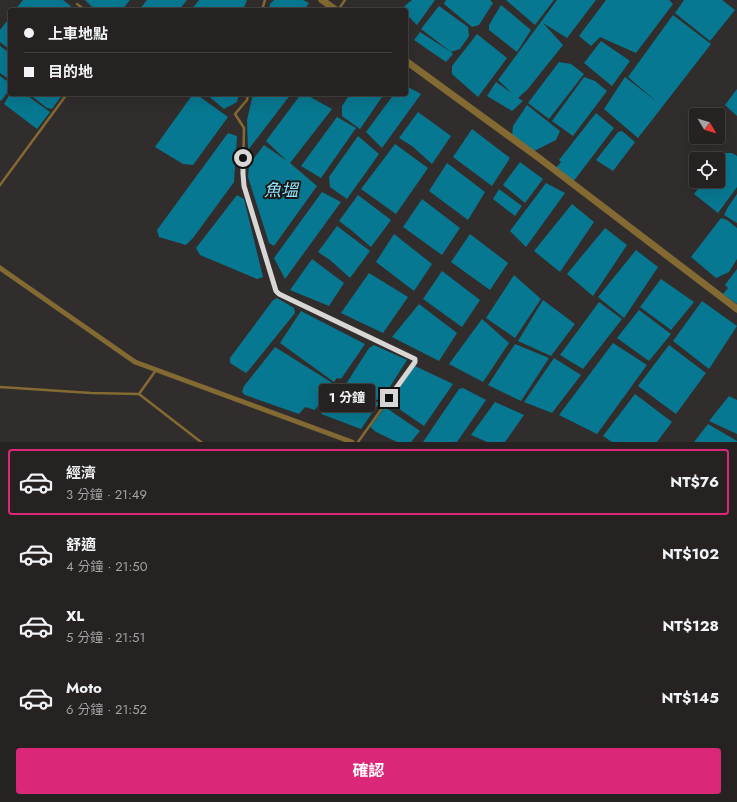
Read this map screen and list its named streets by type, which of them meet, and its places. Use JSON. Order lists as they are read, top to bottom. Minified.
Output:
{"water":["魚塭"],"north":"bottom right","page":{"banner":["上車地點","目的地"],"bubble":"1 分鐘","list":[{"name":"經濟","note":"3 分鐘 · 21:49","value":"NT$76"},{"name":"舒適","note":"4 分鐘 · 21:50","value":"NT$102"},{"name":"XL","note":"5 分鐘 · 21:51","value":"NT$128"},{"name":"Moto","note":"6 分鐘 · 21:52","value":"NT$145"}],"buttons":"確認"}}
